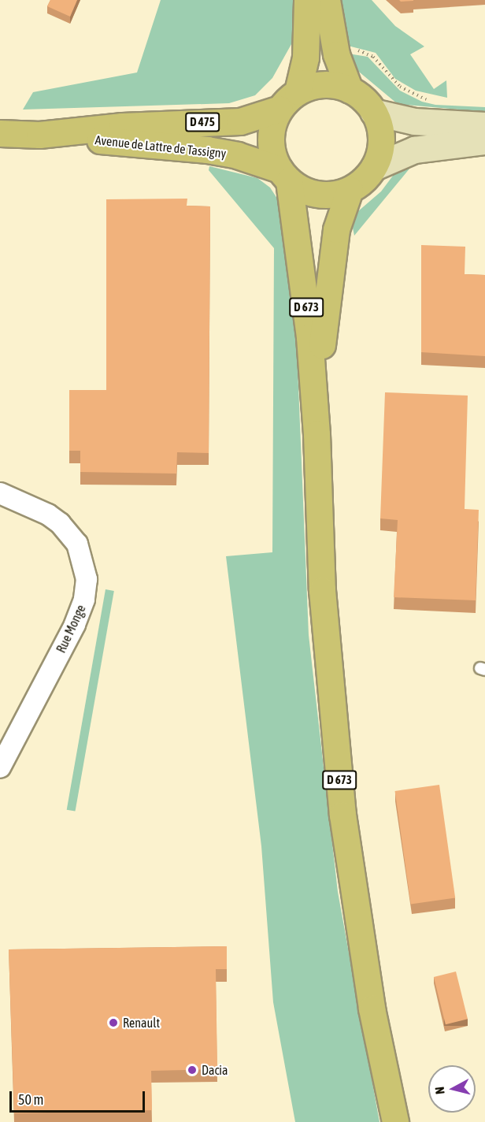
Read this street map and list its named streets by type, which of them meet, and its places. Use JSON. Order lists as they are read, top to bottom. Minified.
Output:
{"streets":{"main road":["D 475","Avenue de Lattre de Tassigny","D 673"],"street":["Rue Monge"]},"crossings":[["D 475","Avenue de Lattre de Tassigny"],["Avenue de Lattre de Tassigny","D 673"]],"places":["Renault","Dacia"],"scale_bar":"50 m","north":"left"}
